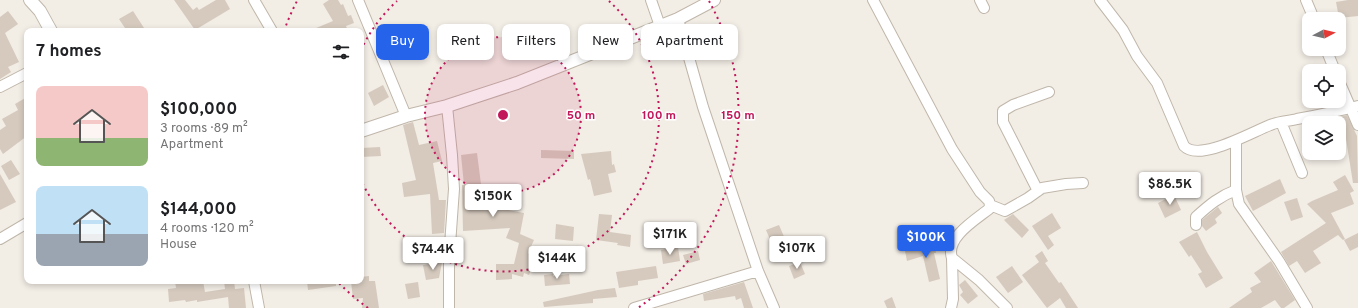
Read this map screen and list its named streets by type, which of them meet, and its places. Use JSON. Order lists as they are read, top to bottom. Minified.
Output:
{"north":"right","page":{"chip":["Buy","Rent","Filters","New","Apartment"],"heading":"7 homes","list":[{"name":"$100,000","note":"3 rooms · 89 m² · Apartment"},{"name":"$144,000","note":"4 rooms · 120 m² · House"}],"price":["$86.5K","$150K","$171K","$100K","$107K","$74.4K","$144K"]},"rings":["50 m","100 m","150 m"]}
